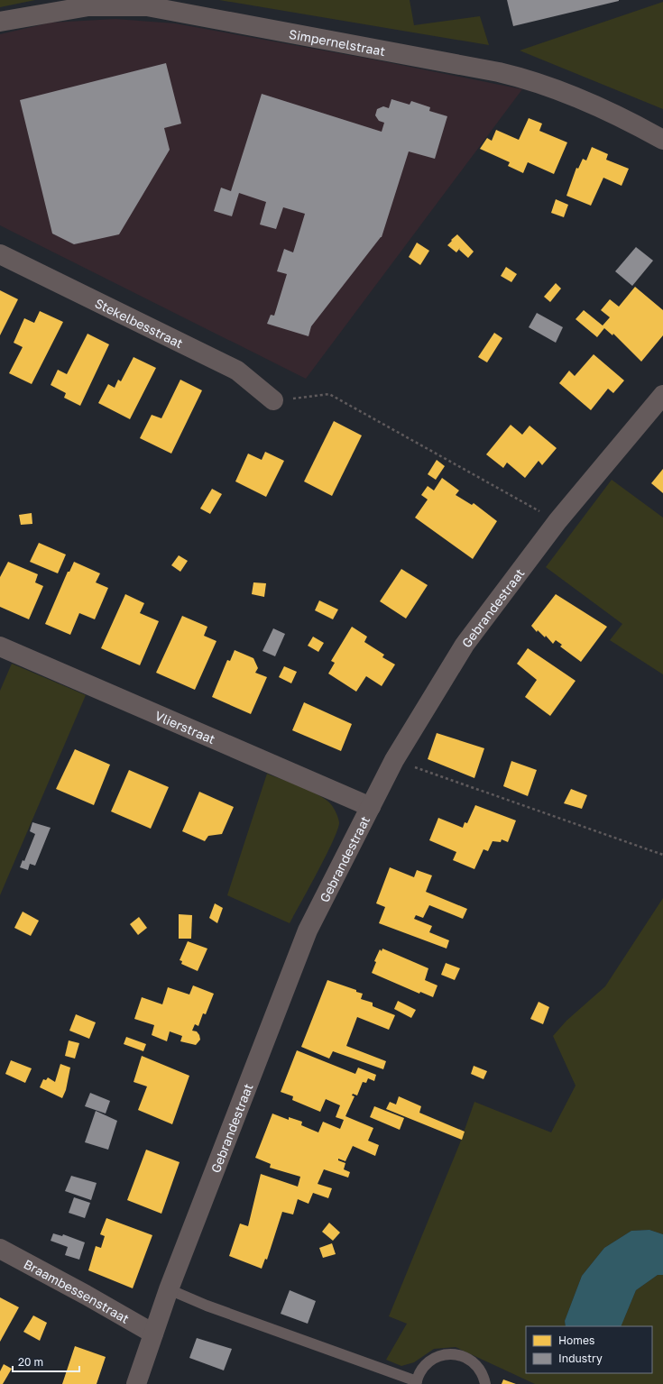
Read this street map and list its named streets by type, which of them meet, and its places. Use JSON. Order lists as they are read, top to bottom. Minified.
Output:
{"streets":{"street":["Simpernelstraat","Stekelbesstraat","Gebrandestraat","Vlierstraat","Braambessenstraat"]},"crossings":[["Gebrandestraat","Vlierstraat"],["Gebrandestraat","Braambessenstraat"]],"legend":["Homes","Industry"],"scale_bar":"20 m"}
